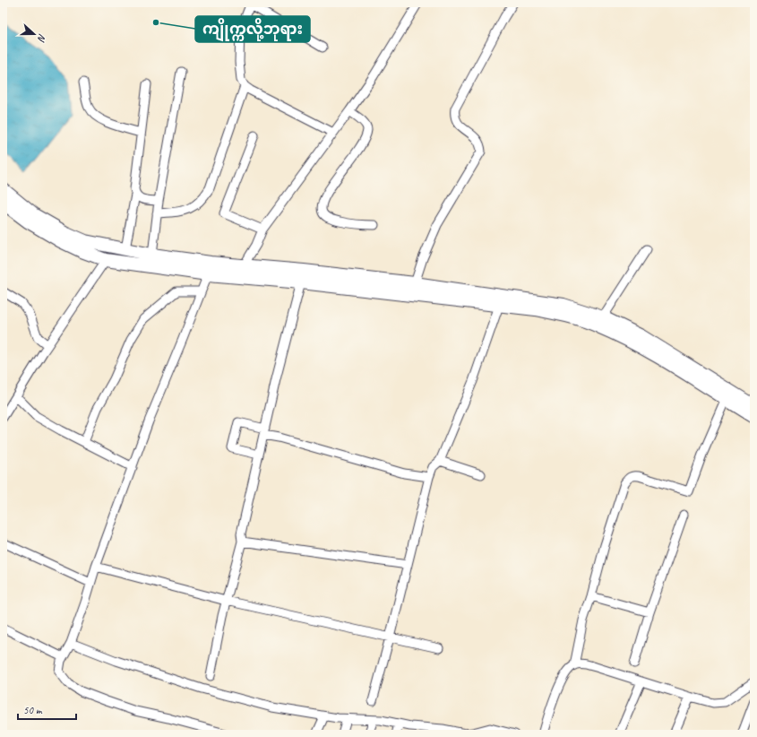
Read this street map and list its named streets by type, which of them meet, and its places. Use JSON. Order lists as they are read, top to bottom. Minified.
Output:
{"places":["ကျိုက္ကလို့ဘုရား"],"scale_bar":"50 m","north":"right"}
